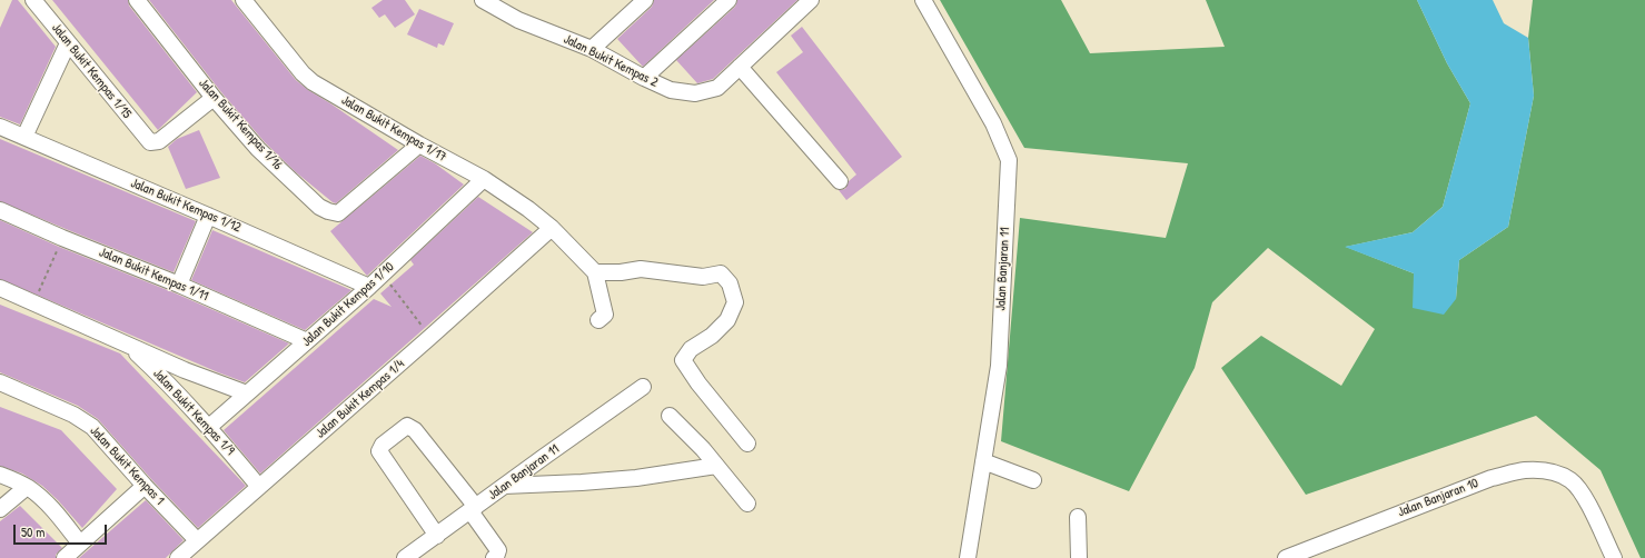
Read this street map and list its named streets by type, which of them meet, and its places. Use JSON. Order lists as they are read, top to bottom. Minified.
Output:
{"streets":{"street":["Jalan Bukit Kempas 2","Jalan Bukit Kempas 1/15","Jalan Bukit Kempas 1/16","Jalan Bukit Kempas 1/17","Jalan Bukit Kempas 1/12","Jalan Banjaran 11","Jalan Bukit Kempas 1/11","Jalan Bukit Kempas 1/10","Jalan Bukit Kempas 1/4","Jalan Bukit Kempas 1/9","Jalan Bukit Kempas 1","Jalan Banjaran 10"]},"crossings":[["Jalan Bukit Kempas 1/15","Jalan Bukit Kempas 1/16"],["Jalan Bukit Kempas 1/16","Jalan Bukit Kempas 1/17"],["Jalan Bukit Kempas 1/17","Jalan Bukit Kempas 1/10"],["Jalan Bukit Kempas 1/17","Jalan Bukit Kempas 1/4"],["Jalan Bukit Kempas 1/12","Jalan Bukit Kempas 1/10"],["Jalan Bukit Kempas 1/11","Jalan Bukit Kempas 1/10"],["Jalan Bukit Kempas 1/10","Jalan Bukit Kempas 1/9"],["Jalan Bukit Kempas 1/4","Jalan Bukit Kempas 1/9"],["Jalan Bukit Kempas 1/4","Jalan Bukit Kempas 1"]],"scale_bar":"50 m"}
